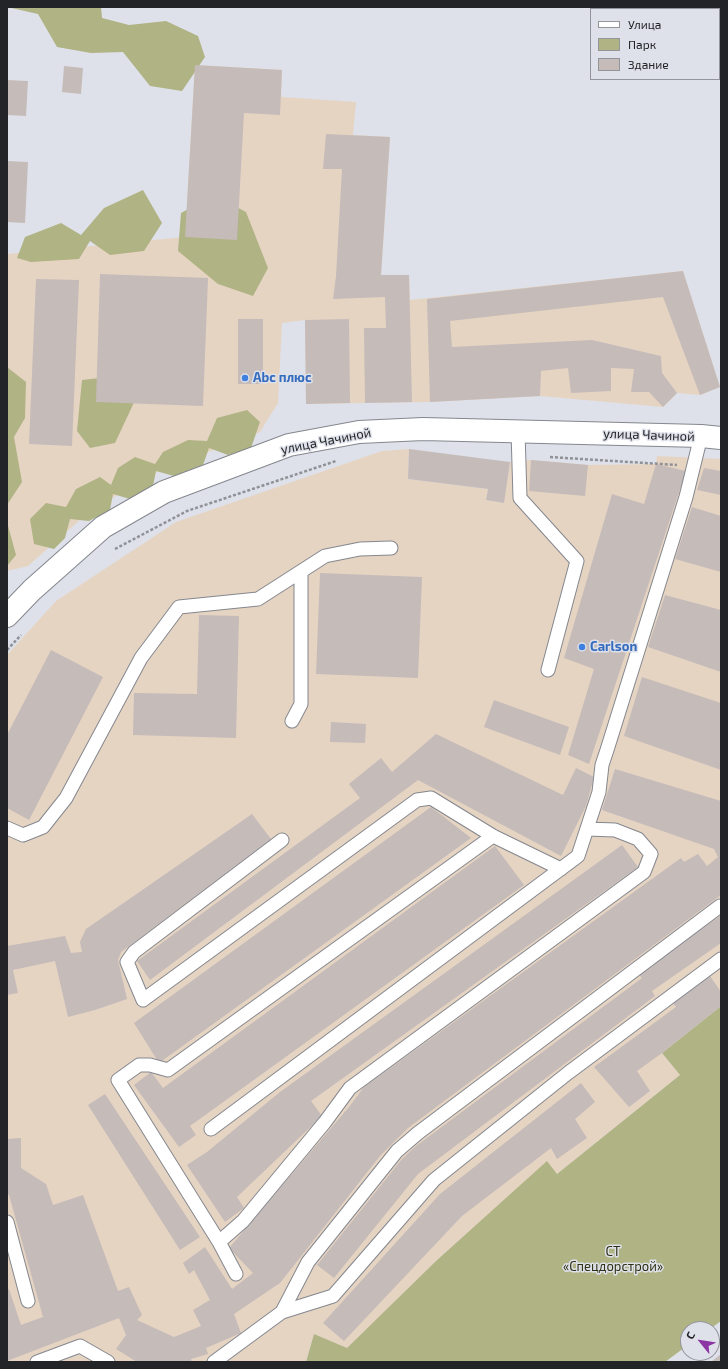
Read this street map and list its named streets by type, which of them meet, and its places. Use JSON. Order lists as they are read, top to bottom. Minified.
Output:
{"streets":{"street":["улица Чачиной"]},"parks":["СТ «Спецдорстрой»"],"places":["Аbc плюс","Carlson"],"legend":["Улица","Парк","Здание"],"north":"top left"}
